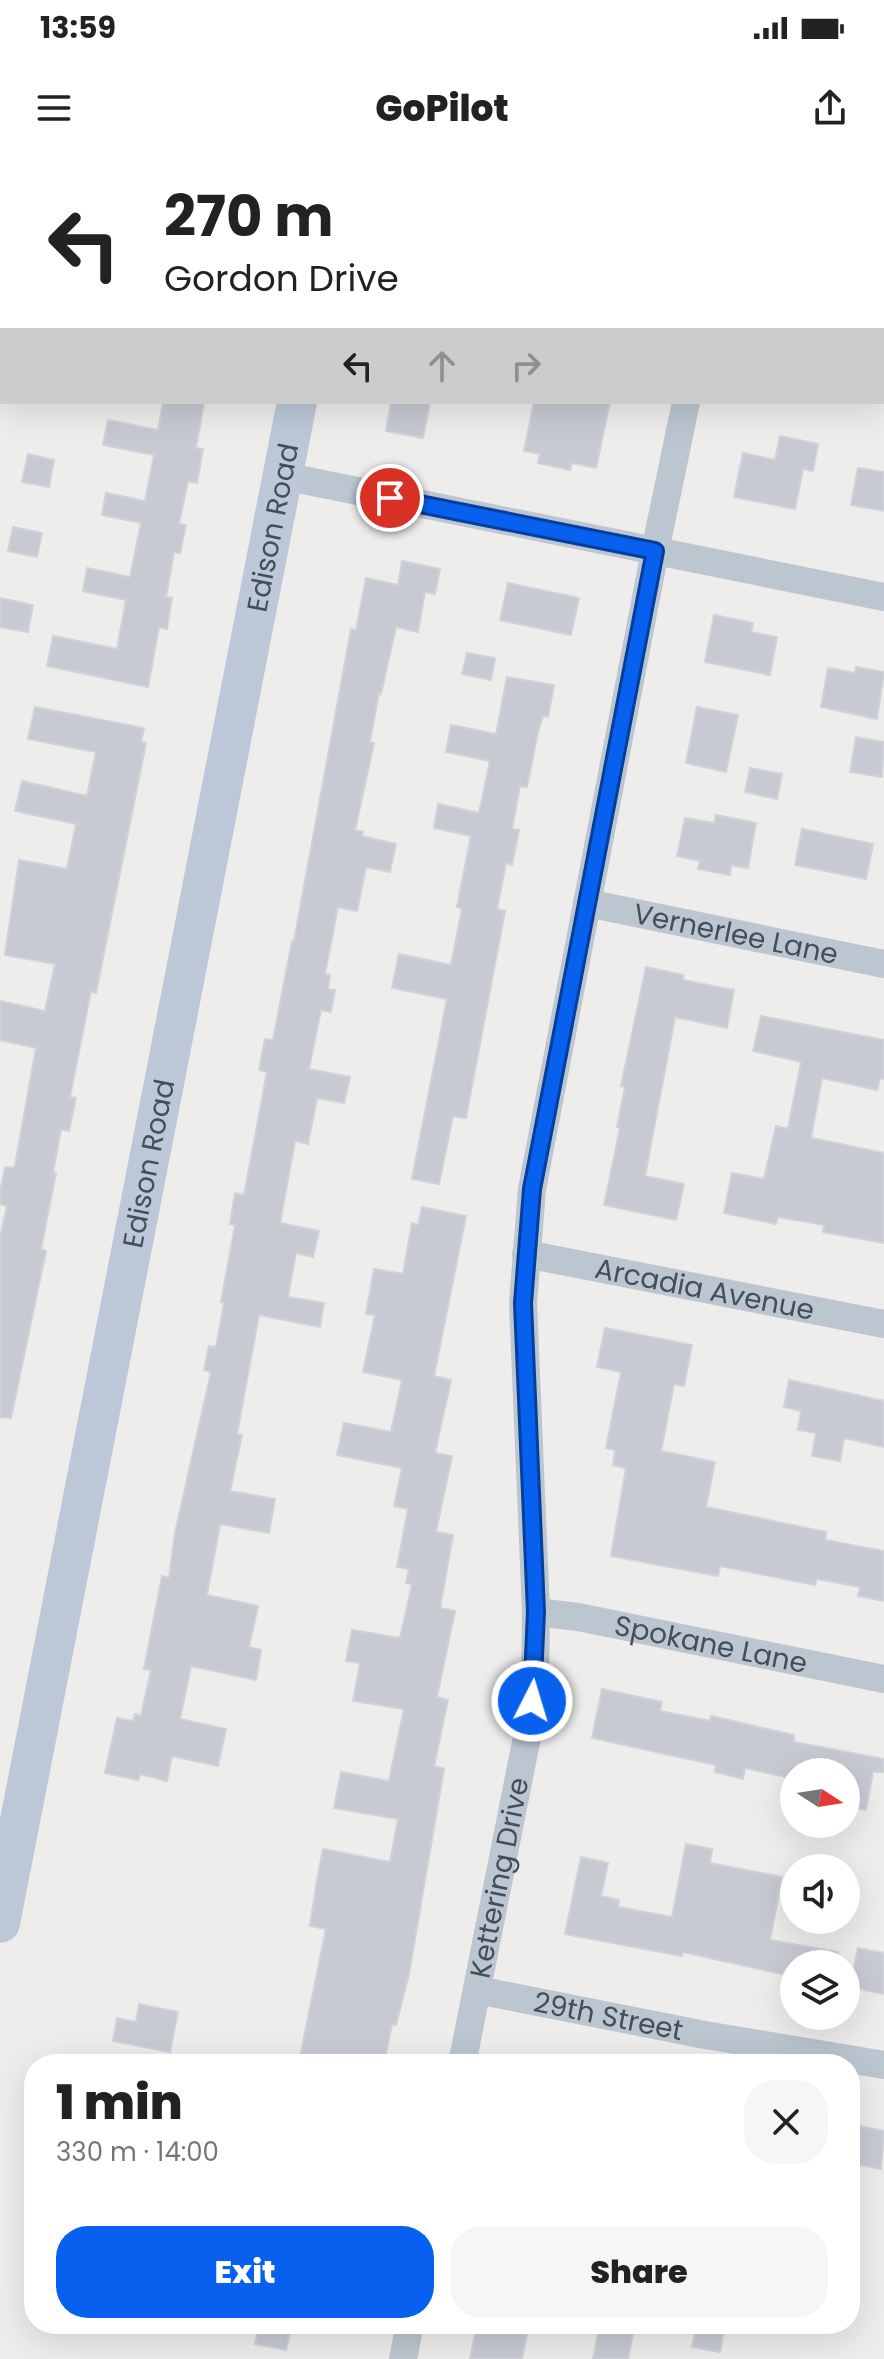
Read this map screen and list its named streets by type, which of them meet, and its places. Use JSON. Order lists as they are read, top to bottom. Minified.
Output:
{"streets":{"main road":["Edison Road"],"street":["Vernerlee Lane","Arcadia Avenue","Spokane Lane","Kettering Drive","29th Street"]},"crossings":[["Vernerlee Lane","Kettering Drive"],["Arcadia Avenue","Kettering Drive"],["Spokane Lane","Kettering Drive"],["Kettering Drive","29th Street"]],"north":"right","page":{"status":"13:59","header":"GoPilot","turn":["270 m","Gordon Drive"],"heading":["1 min","330 m · 14:00"],"buttons":["Exit","Share"]}}
